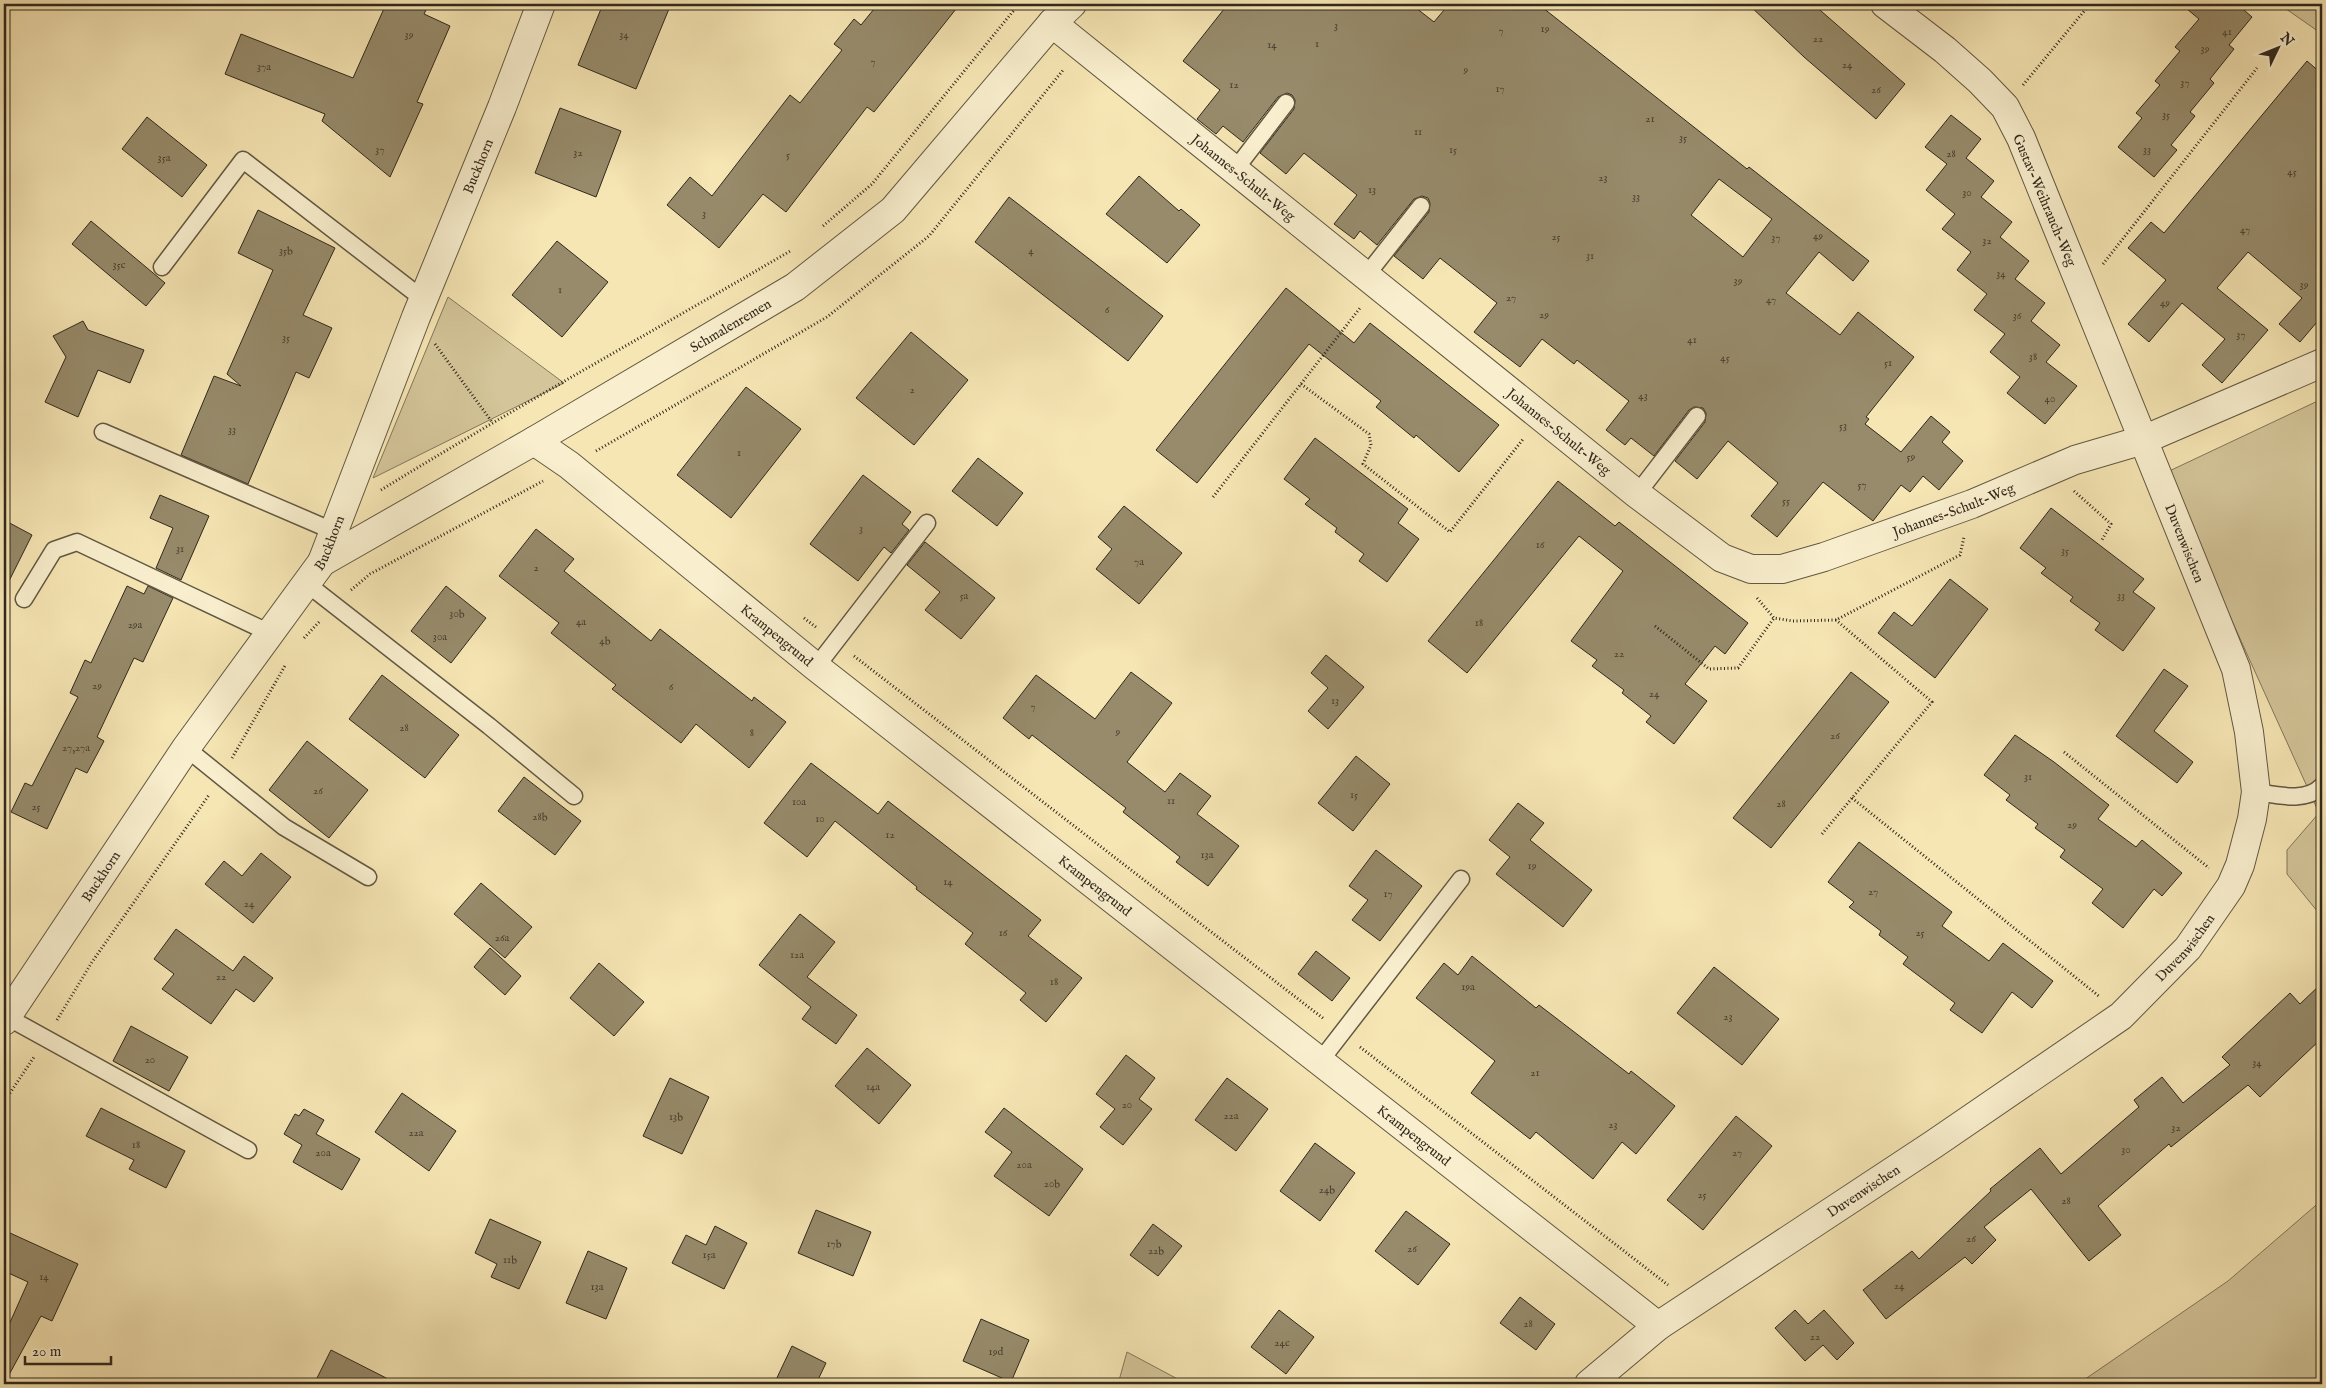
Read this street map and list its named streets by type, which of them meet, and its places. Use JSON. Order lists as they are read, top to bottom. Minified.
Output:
{"streets":{"street":["Buckhorn","Johannes-Schult-Weg","Gustav-Weihrauch-Weg","Schmalenremen","Duvenwischen","Krampengrund"]},"crossings":[["Buckhorn","Schmalenremen"],["Johannes-Schult-Weg","Gustav-Weihrauch-Weg"],["Johannes-Schult-Weg","Schmalenremen"],["Johannes-Schult-Weg","Duvenwischen"],["Gustav-Weihrauch-Weg","Duvenwischen"],["Schmalenremen","Krampengrund"],["Duvenwischen","Krampengrund"]],"house_numbers":["3","19","7","41","39","34","22","1","14","39","7","24","37a","9","37","12","17","26","35","21","11","35","37","15","33","32","28","5","35a","45","23","13","30","33","3","47","49","25","37","32","35b","4","31","35c","34","39","39","1","27","47","49","6","29","36","37","35","41","38","45","51","2","43","40","53","33","1","59","57","55","3","16","31","35","7a","2","5a","33","30b","4a","18","29a","30a","4b","22","29","6","24","13","7","28","9","8","26","27,27a","31","26","15","11","10a","28","25","28b","10","29","12","13a","19","14","27","17","24","16","25","26a","12a","22","18","19a","23","20","34","21","14a","20","22a","13b","23","32","22a","18","30","20a","27","20a","20b","24b","25","28","26","17b","26","22b","15a","11b","14","24","13a","28","22","24c","19d"],"scale_bar":"20 m","north":"top right"}
